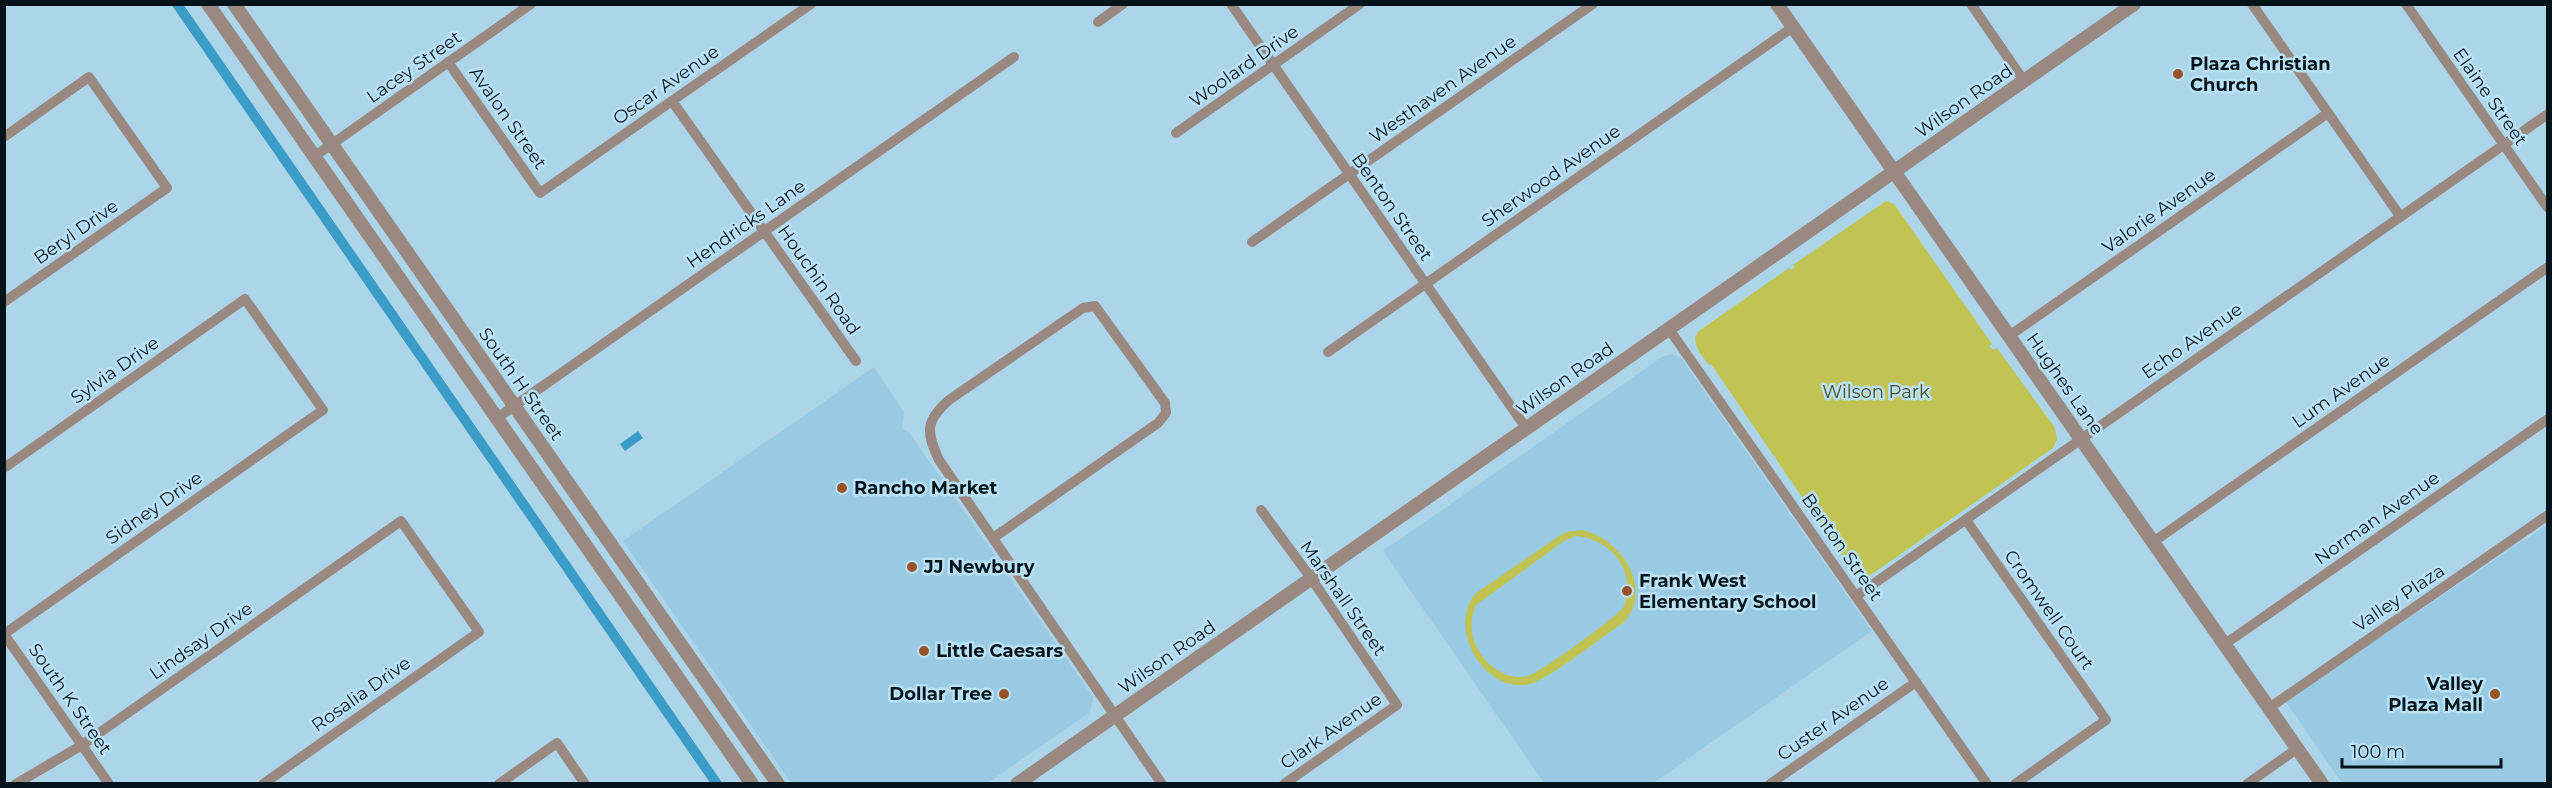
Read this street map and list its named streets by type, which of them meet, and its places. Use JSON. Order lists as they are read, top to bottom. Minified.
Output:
{"streets":{"street":["Woolard Drive","Lacey Street","Oscar Avenue","Westhaven Avenue","Elaine Street","Wilson Road","Avalon Street","Sherwood Avenue","Benton Street","Valorie Avenue","Hendricks Lane","Beryl Drive","Houchin Road","Echo Avenue","Sylvia Drive","South H Street","Hughes Lane","Lum Avenue","Sidney Drive","Norman Avenue","Marshall Street","Valley Plaza","Cromwell Court","Lindsay Drive","Rosalia Drive","South K Street","Custer Avenue","Clark Avenue"]},"crossings":[["Woolard Drive","Benton Street"],["Lacey Street","Avalon Street"],["Lacey Street","South H Street"],["Oscar Avenue","Avalon Street"],["Oscar Avenue","Houchin Road"],["Westhaven Avenue","Benton Street"],["Elaine Street","Echo Avenue"],["Wilson Road","Benton Street"],["Wilson Road","Hughes Lane"],["Wilson Road","Marshall Street"],["Sherwood Avenue","Benton Street"],["Sherwood Avenue","Hughes Lane"],["Benton Street","Echo Avenue"],["Benton Street","Custer Avenue"],["Valorie Avenue","Hughes Lane"],["Hendricks Lane","Houchin Road"],["Hendricks Lane","South H Street"],["Echo Avenue","Hughes Lane"],["Echo Avenue","Cromwell Court"],["Sylvia Drive","Sidney Drive"],["Hughes Lane","Lum Avenue"],["Hughes Lane","Norman Avenue"],["Hughes Lane","Valley Plaza"],["Sidney Drive","South K Street"],["Marshall Street","Clark Avenue"],["Lindsay Drive","Rosalia Drive"],["Lindsay Drive","South K Street"]],"parks":["Wilson Park"],"places":["Plaza Christian Church","Rancho Market","JJ Newbury","Frank West Elementary School","Little Caesars","Dollar Tree","Valley Plaza Mall"],"scale_bar":"100 m"}
